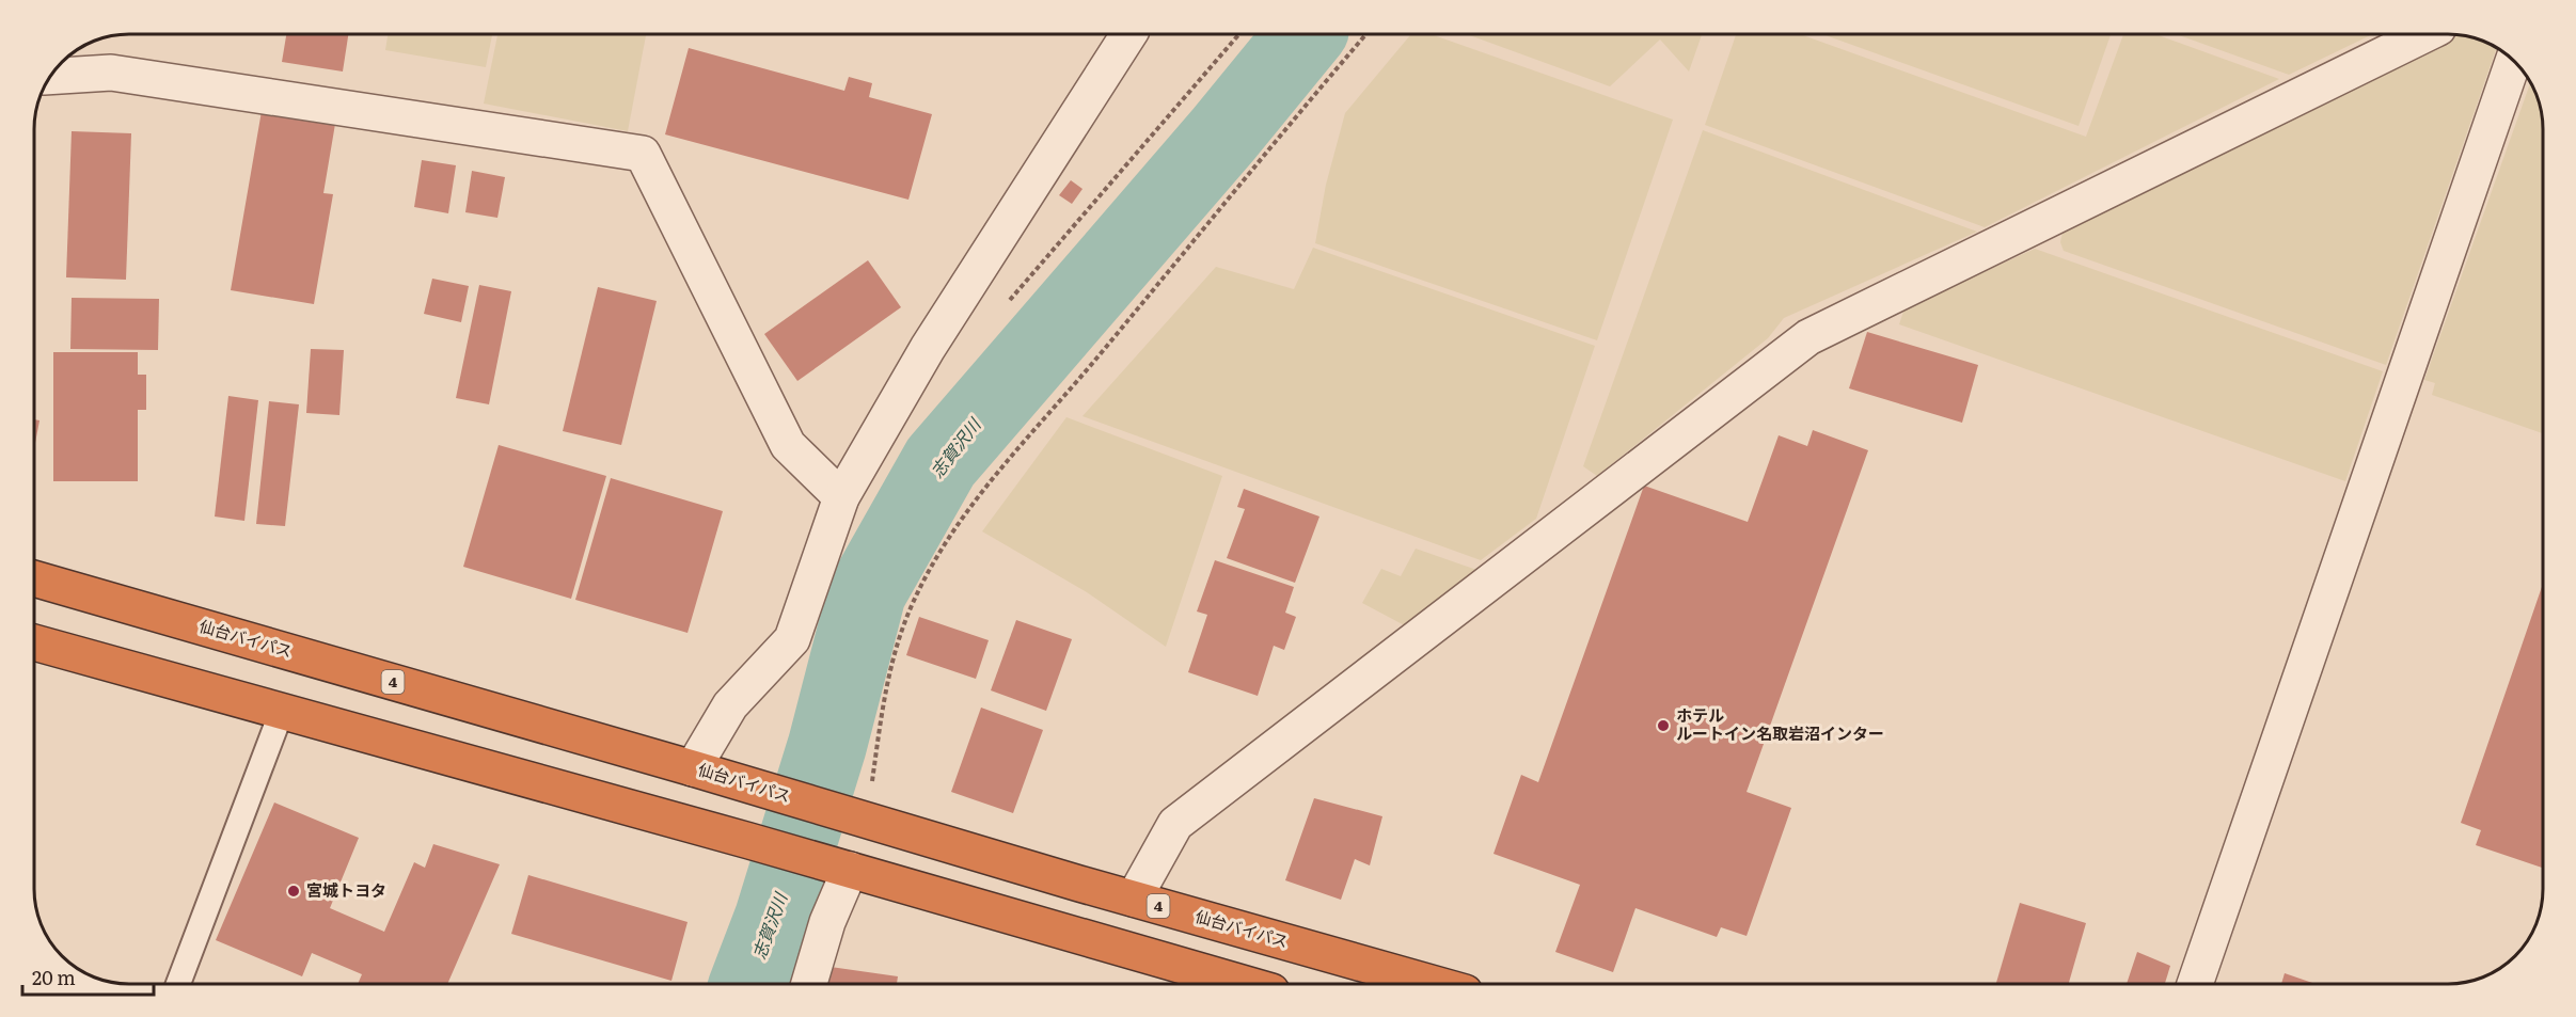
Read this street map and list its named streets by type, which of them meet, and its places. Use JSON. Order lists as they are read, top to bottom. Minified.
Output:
{"streets":{"highway":["仙台バイパス","4"]},"water":["志賀沢川"],"places":["ホテル ルートイン名取岩沼インター","宮城トヨタ"],"scale_bar":"20 m"}
